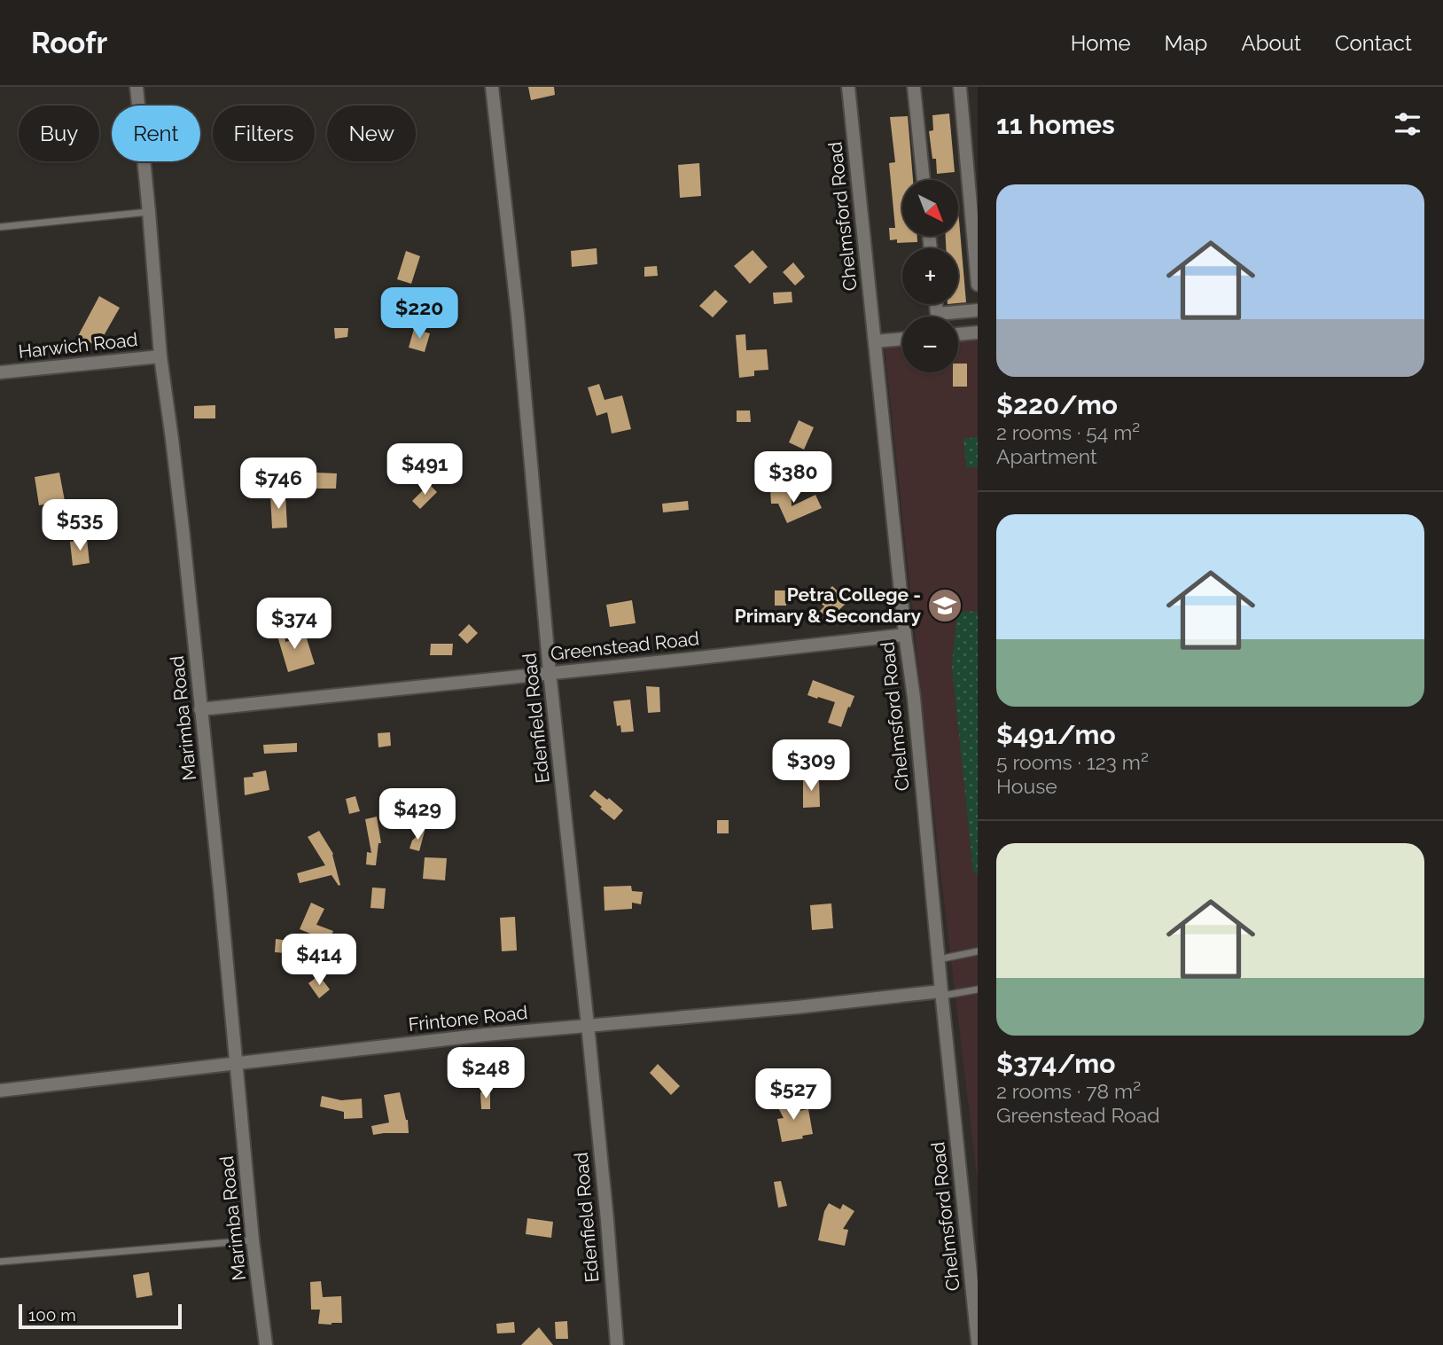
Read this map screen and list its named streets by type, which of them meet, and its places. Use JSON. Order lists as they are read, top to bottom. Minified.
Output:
{"streets":{"street":["Chelmsford Road","Harwich Road","Greenstead Road","Marimba Road","Edenfield Road","Frintone Road"]},"crossings":[["Chelmsford Road","Greenstead Road"],["Chelmsford Road","Frintone Road"],["Harwich Road","Marimba Road"],["Greenstead Road","Marimba Road"],["Greenstead Road","Edenfield Road"],["Marimba Road","Frintone Road"],["Edenfield Road","Frintone Road"]],"places":{"school or university":["Petra College - Primary & Secondary"]},"scale_bar":"100 m","north":"bottom right","page":{"header":"Roofr","nav":["Home","Map","About","Contact"],"heading":"11 homes","chip":["Buy","Rent","Filters","New"],"list":[{"name":"$220/mo","note":"2 rooms · 54 m² · Apartment"},{"name":"$491/mo","note":"5 rooms · 123 m² · House"},{"name":"$374/mo","note":"2 rooms · 78 m² · Greenstead Road"}],"map_buttons":["+","−"],"price":["$220","$491","$380","$746","$535","$374","$309","$429","$414","$248","$527"],"scale":"100 m"}}
